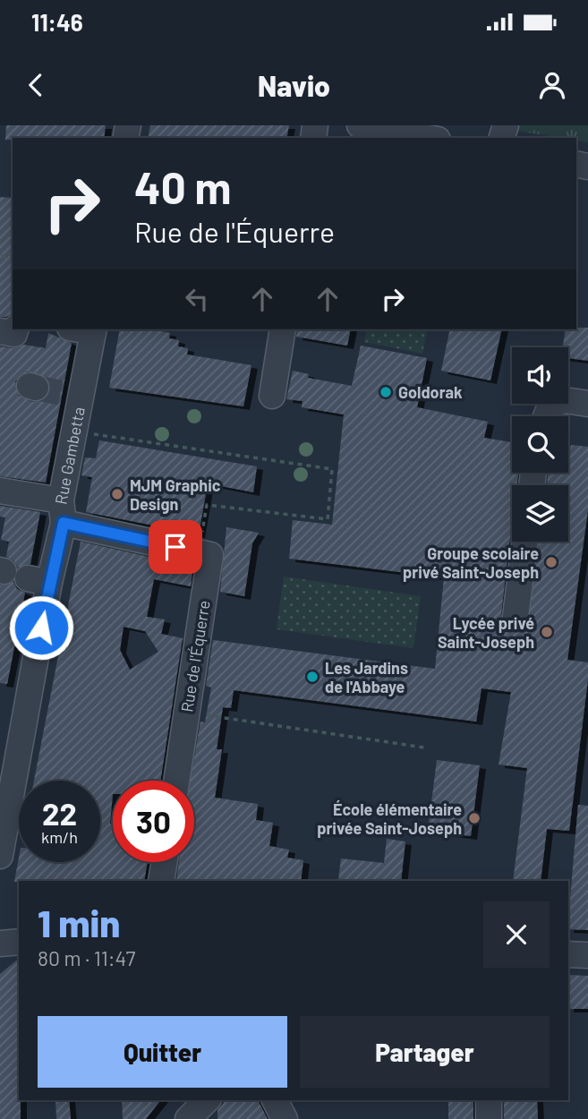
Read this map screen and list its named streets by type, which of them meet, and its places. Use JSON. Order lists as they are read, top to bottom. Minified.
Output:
{"streets":{"street":["Rue Gambetta","Rue de l'Équerre"]},"places":["Goldorak","MJM Graphic Design","Groupe scolaire privé Saint-Joseph","Lycée privé Saint-Joseph","Les Jardins de l'Abbaye","École élémentaire privée Saint-Joseph"],"page":{"status":"11:46","header":"Navio","turn":["40 m","Rue de l'Équerre"],"speed":"22 km/h","limit":"30","heading":["1 min","80 m · 11:47"],"buttons":["Quitter","Partager"]}}
